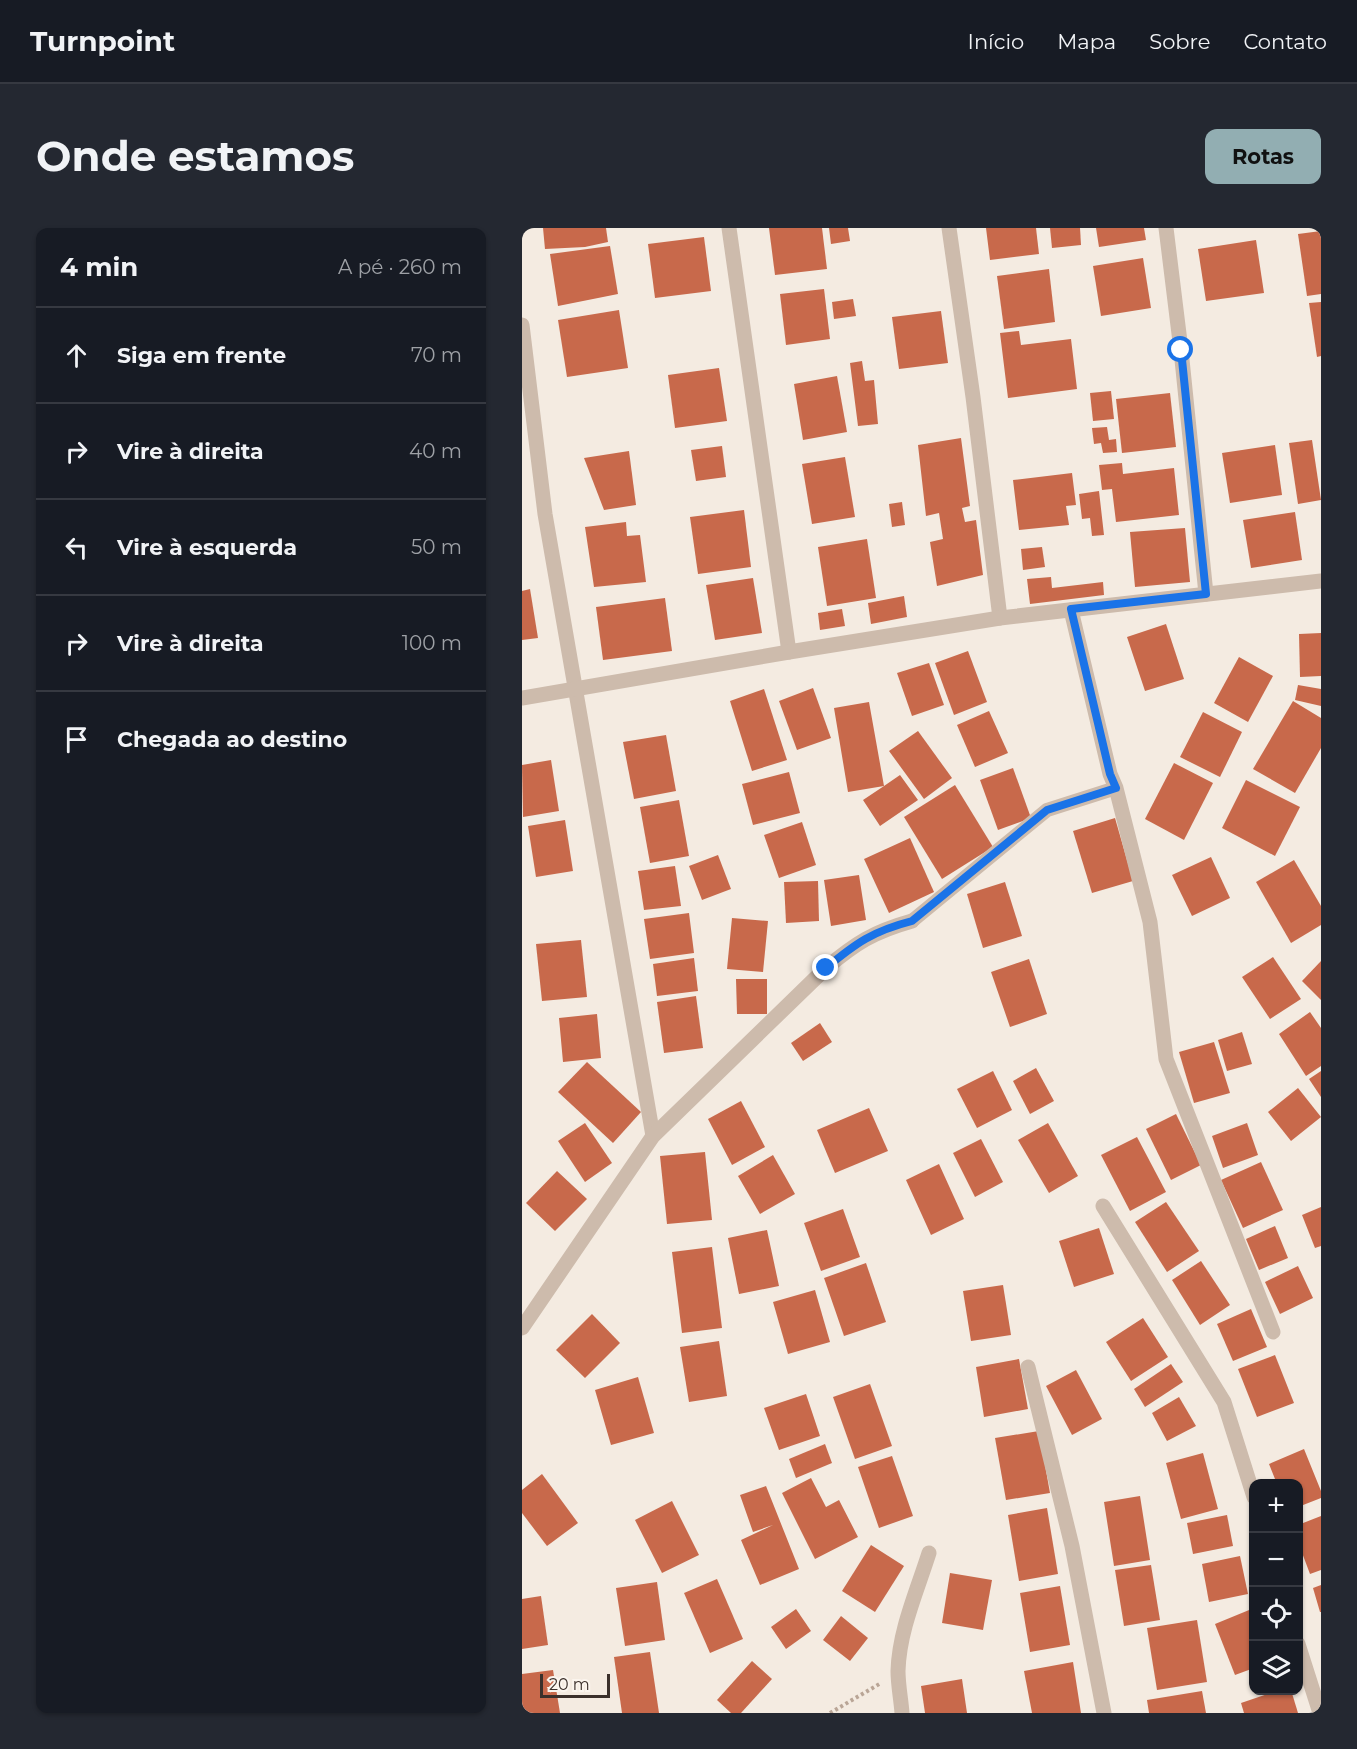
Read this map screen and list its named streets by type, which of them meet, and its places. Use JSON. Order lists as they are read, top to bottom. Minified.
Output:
{"scale_bar":"20 m","page":{"header":"Turnpoint","nav":["Início","Mapa","Sobre","Contato"],"buttons":"Rotas","title":"Onde estamos","heading":["4 min","A pé · 260 m"],"list":[["Siga em frente","70 m"],["Vire à direita","40 m"],["Vire à esquerda","50 m"],["Vire à direita","100 m"],"Chegada ao destino"],"map_buttons":["+","−"],"scale":"20 m"}}
